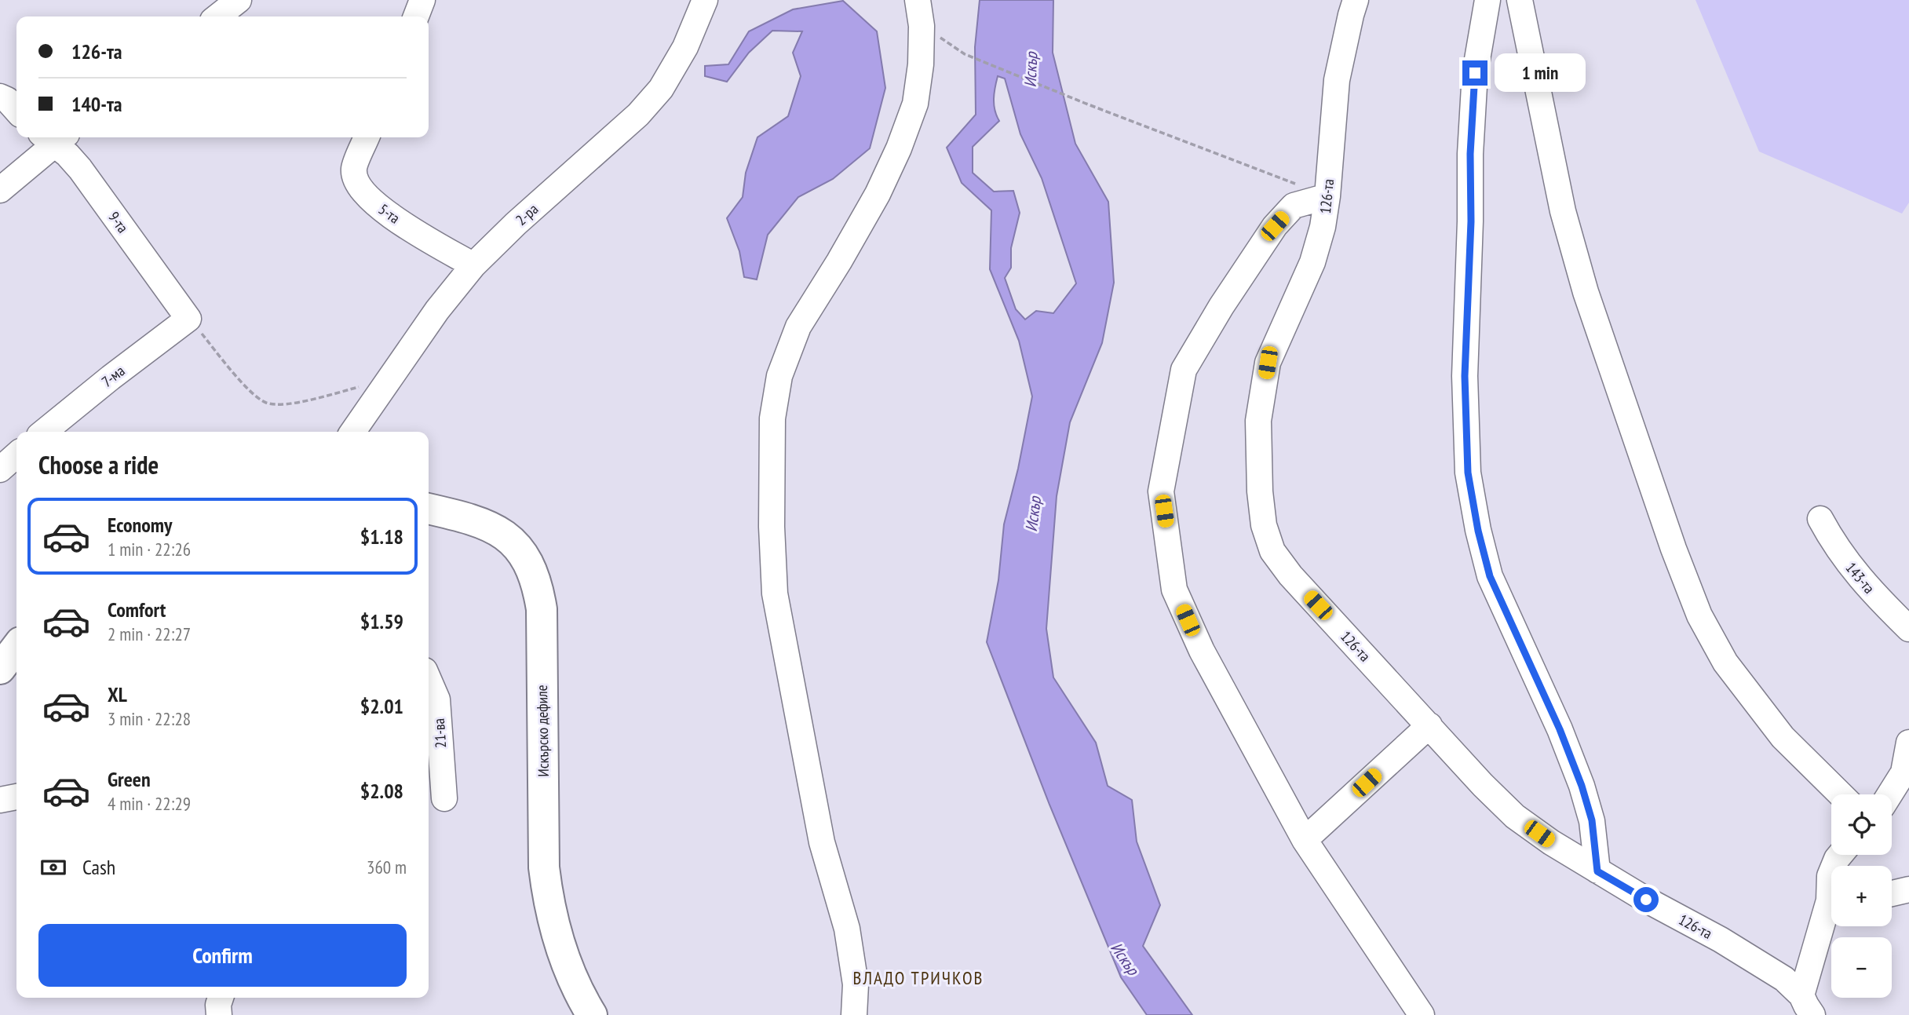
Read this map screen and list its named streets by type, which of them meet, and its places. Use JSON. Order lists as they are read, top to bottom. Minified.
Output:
{"streets":{"main road":["Искърско дефиле"],"street":["126-та","5-та","2-ра","9-та","7-ма","143-та","21-ва"]},"crossings":[["5-та","2-ра"],["9-та","7-ма"]],"districts":["ВЛАДО ТРИЧКОВ"],"water":["Искър"],"page":{"banner":["126-та","140-та"],"bubble":"1 min","heading":"Choose a ride","list":[{"name":"Economy","note":"1 min · 22:26","value":"$1.18"},{"name":"Comfort","note":"2 min · 22:27","value":"$1.59"},{"name":"XL","note":"3 min · 22:28","value":"$2.01"},{"name":"Green","note":"4 min · 22:29","value":"$2.08"}],"map_buttons":["+","−"],"pay":["Cash","360 m"],"buttons":"Confirm"}}
